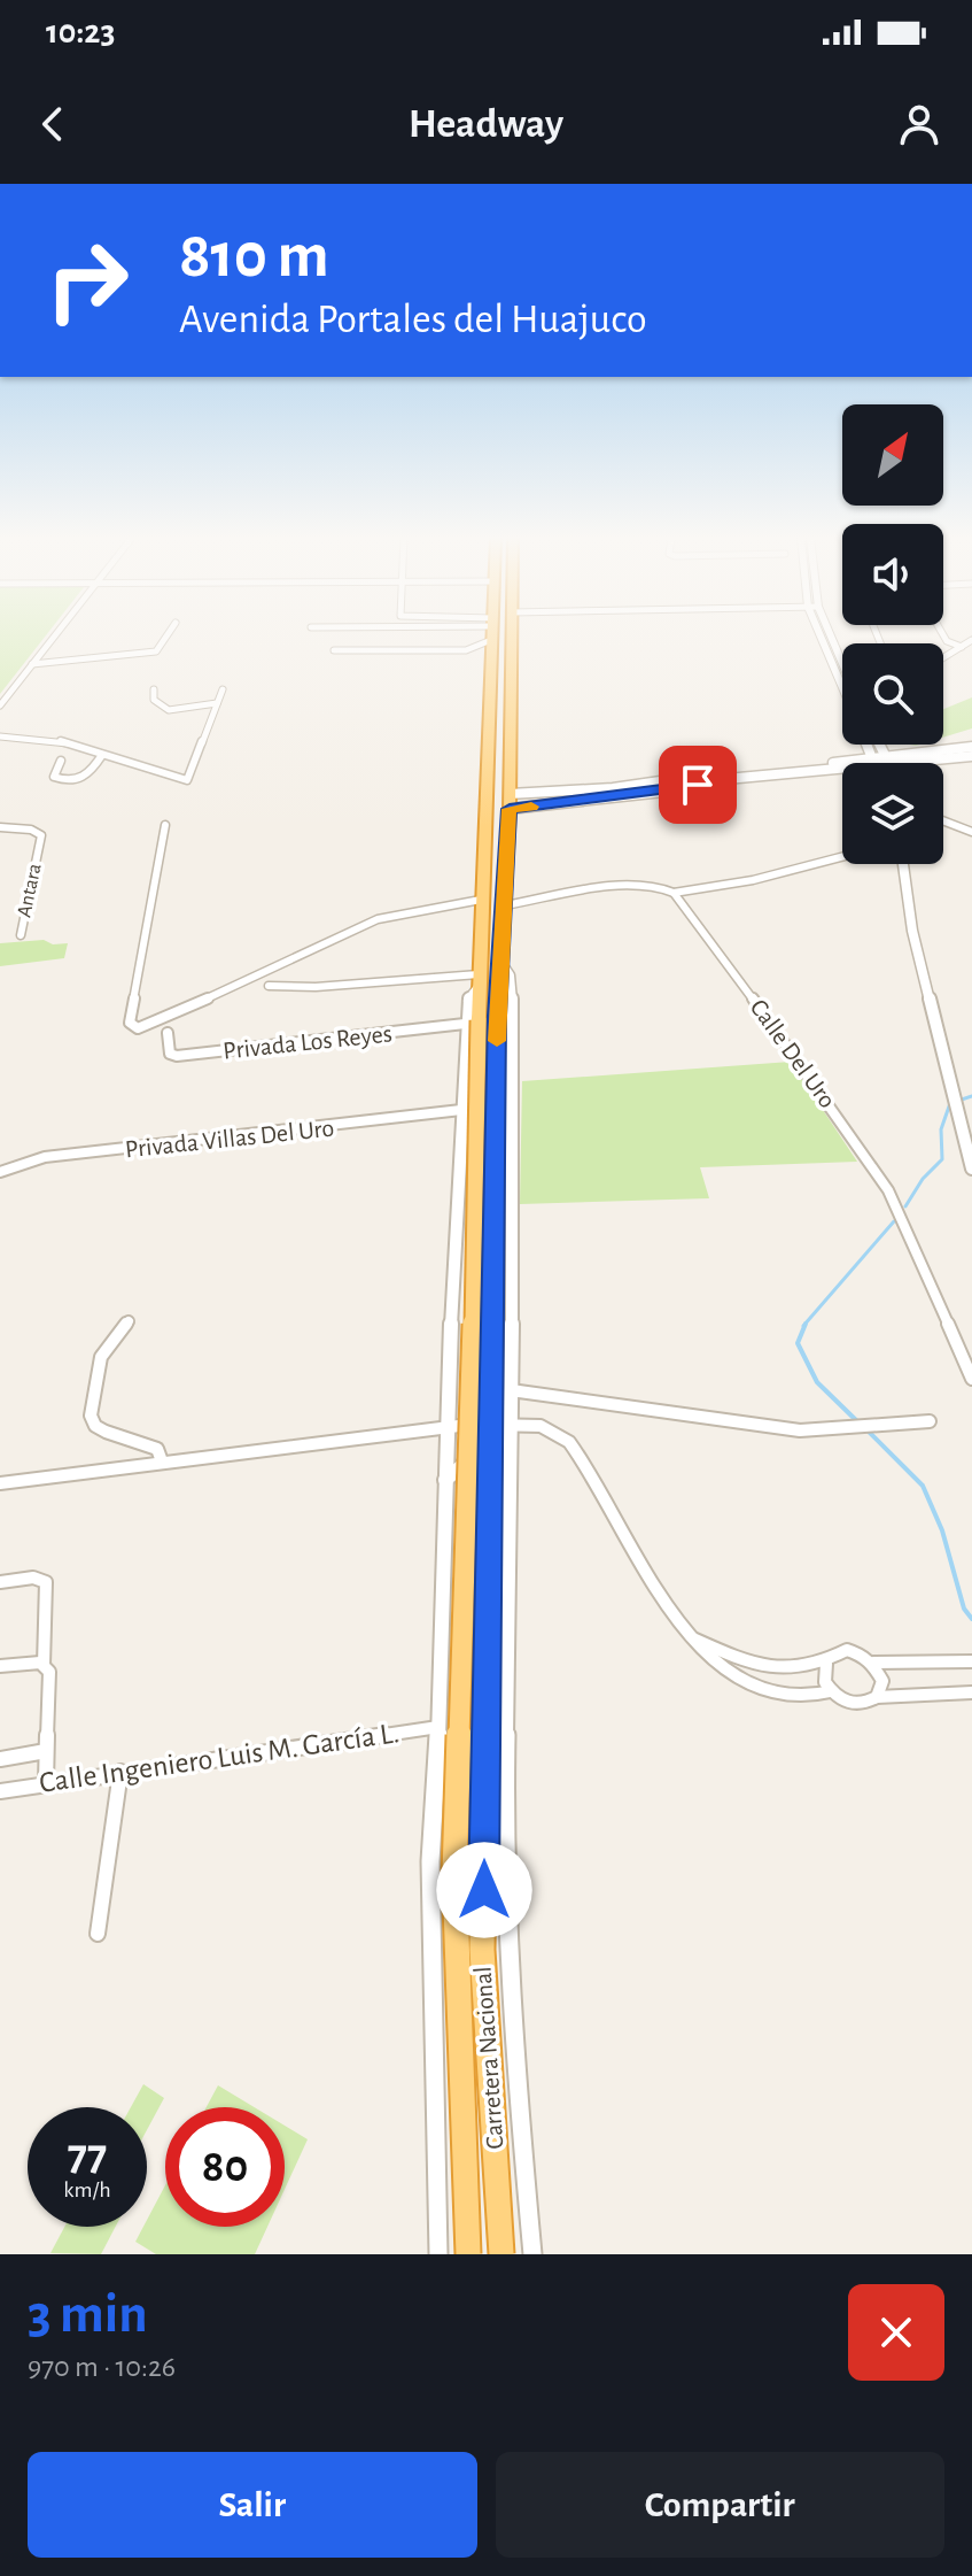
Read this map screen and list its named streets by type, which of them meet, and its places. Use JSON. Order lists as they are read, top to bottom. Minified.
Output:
{"streets":{"highway":["Carretera Nacional"],"street":["Antara","Privada Los Reyes","Calle Del Uro","Privada Villas Del Uro","Calle Ingeniero Luis M. García L."]},"crossings":[["Privada Los Reyes","Carretera Nacional"]],"north":"top right","page":{"status":"10:23","header":"Headway","turn":["810 m","Avenida Portales del Huajuco"],"speed":"77 km/h","limit":"80","heading":["3 min","970 m · 10:26"],"buttons":["Salir","Compartir"]}}
